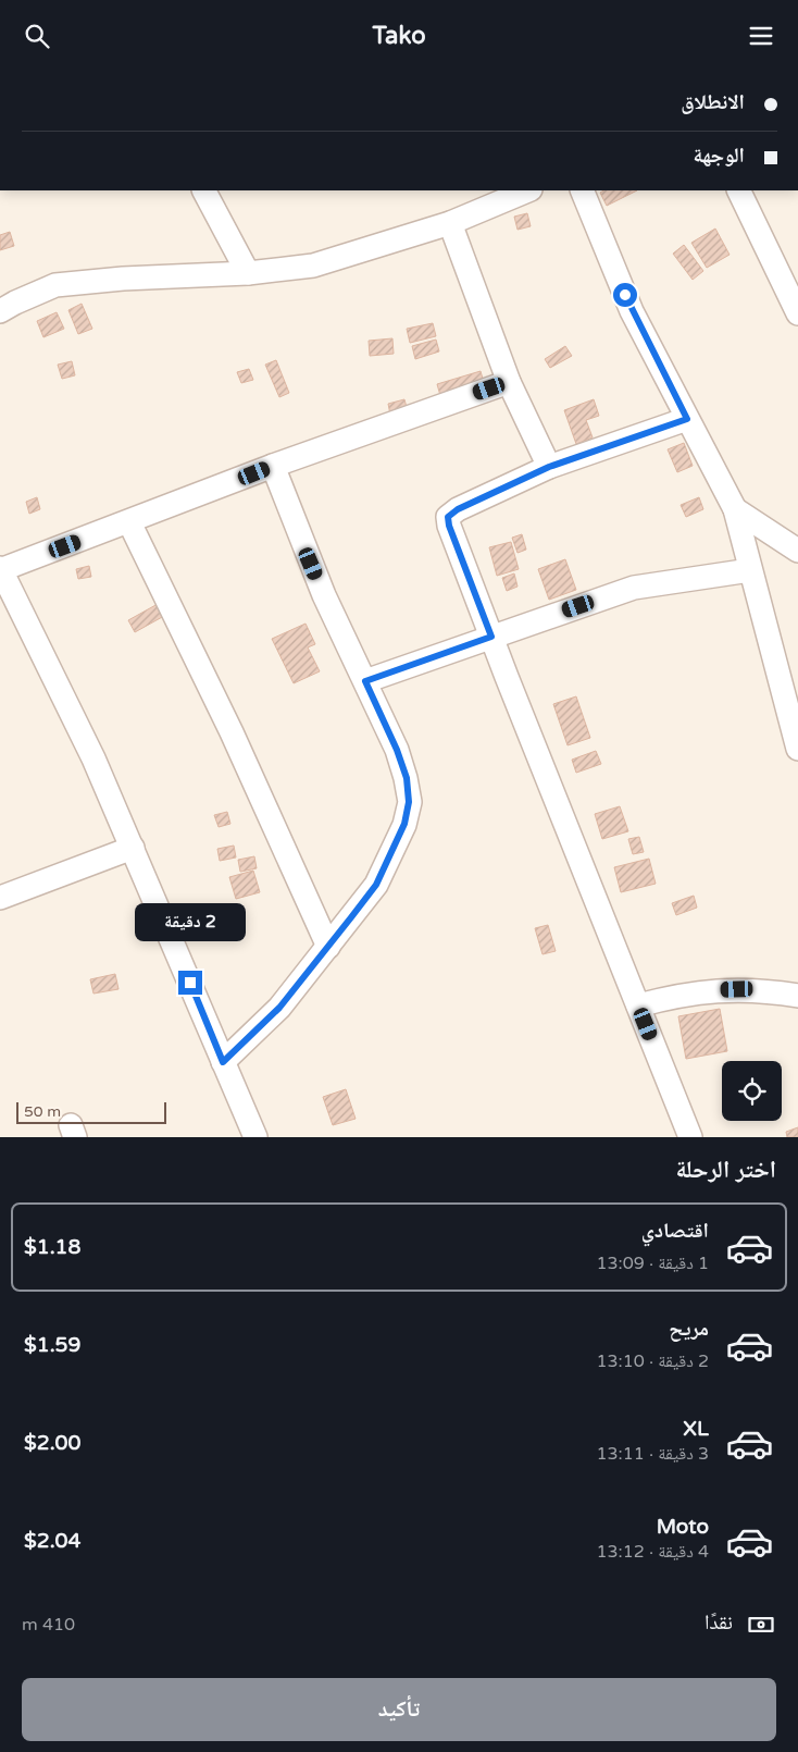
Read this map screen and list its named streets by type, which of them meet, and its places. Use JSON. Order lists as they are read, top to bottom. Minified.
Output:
{"scale_bar":"50 m","page":{"header":"Tako","banner":["الانطلاق","الوجهة"],"bubble":"2 دقيقة","scale":"50 m","heading":"اختر الرحلة","list":[{"name":"اقتصادي","note":"1 دقيقة · 13:09","value":"$1.18"},{"name":"مريح","note":"2 دقيقة · 13:10","value":"$1.59"},{"name":"XL","note":"3 دقيقة · 13:11","value":"$2.00"},{"name":"Moto","note":"4 دقيقة · 13:12","value":"$2.04"}],"pay":["نقدًا","410 m"],"buttons":"تأكيد"}}
